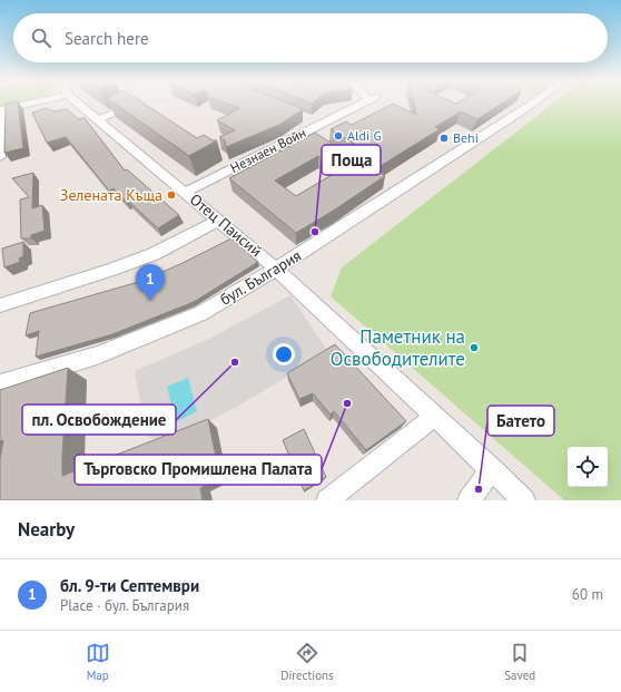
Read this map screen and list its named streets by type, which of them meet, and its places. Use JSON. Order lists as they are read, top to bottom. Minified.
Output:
{"streets":{"street":["Незнаен Войн","Отец Паисий","бул. България"]},"crossings":[["Незнаен Войн","Отец Паисий"],["Отец Паисий","бул. България"]],"places":["Aldi G","Behi","Зелената Къща","Поща","Паметник на Освободителите","пл. Освобождение","Търговско Промишлена Палата","Батето"],"page":{"search":"Search here","pins":"1","heading":"Nearby","list":[{"mark":"1","name":"бл. 9-ти Септември","note":"Place · бул. България","value":"60 m"}],"nav":["Map","Directions","Saved"]}}
